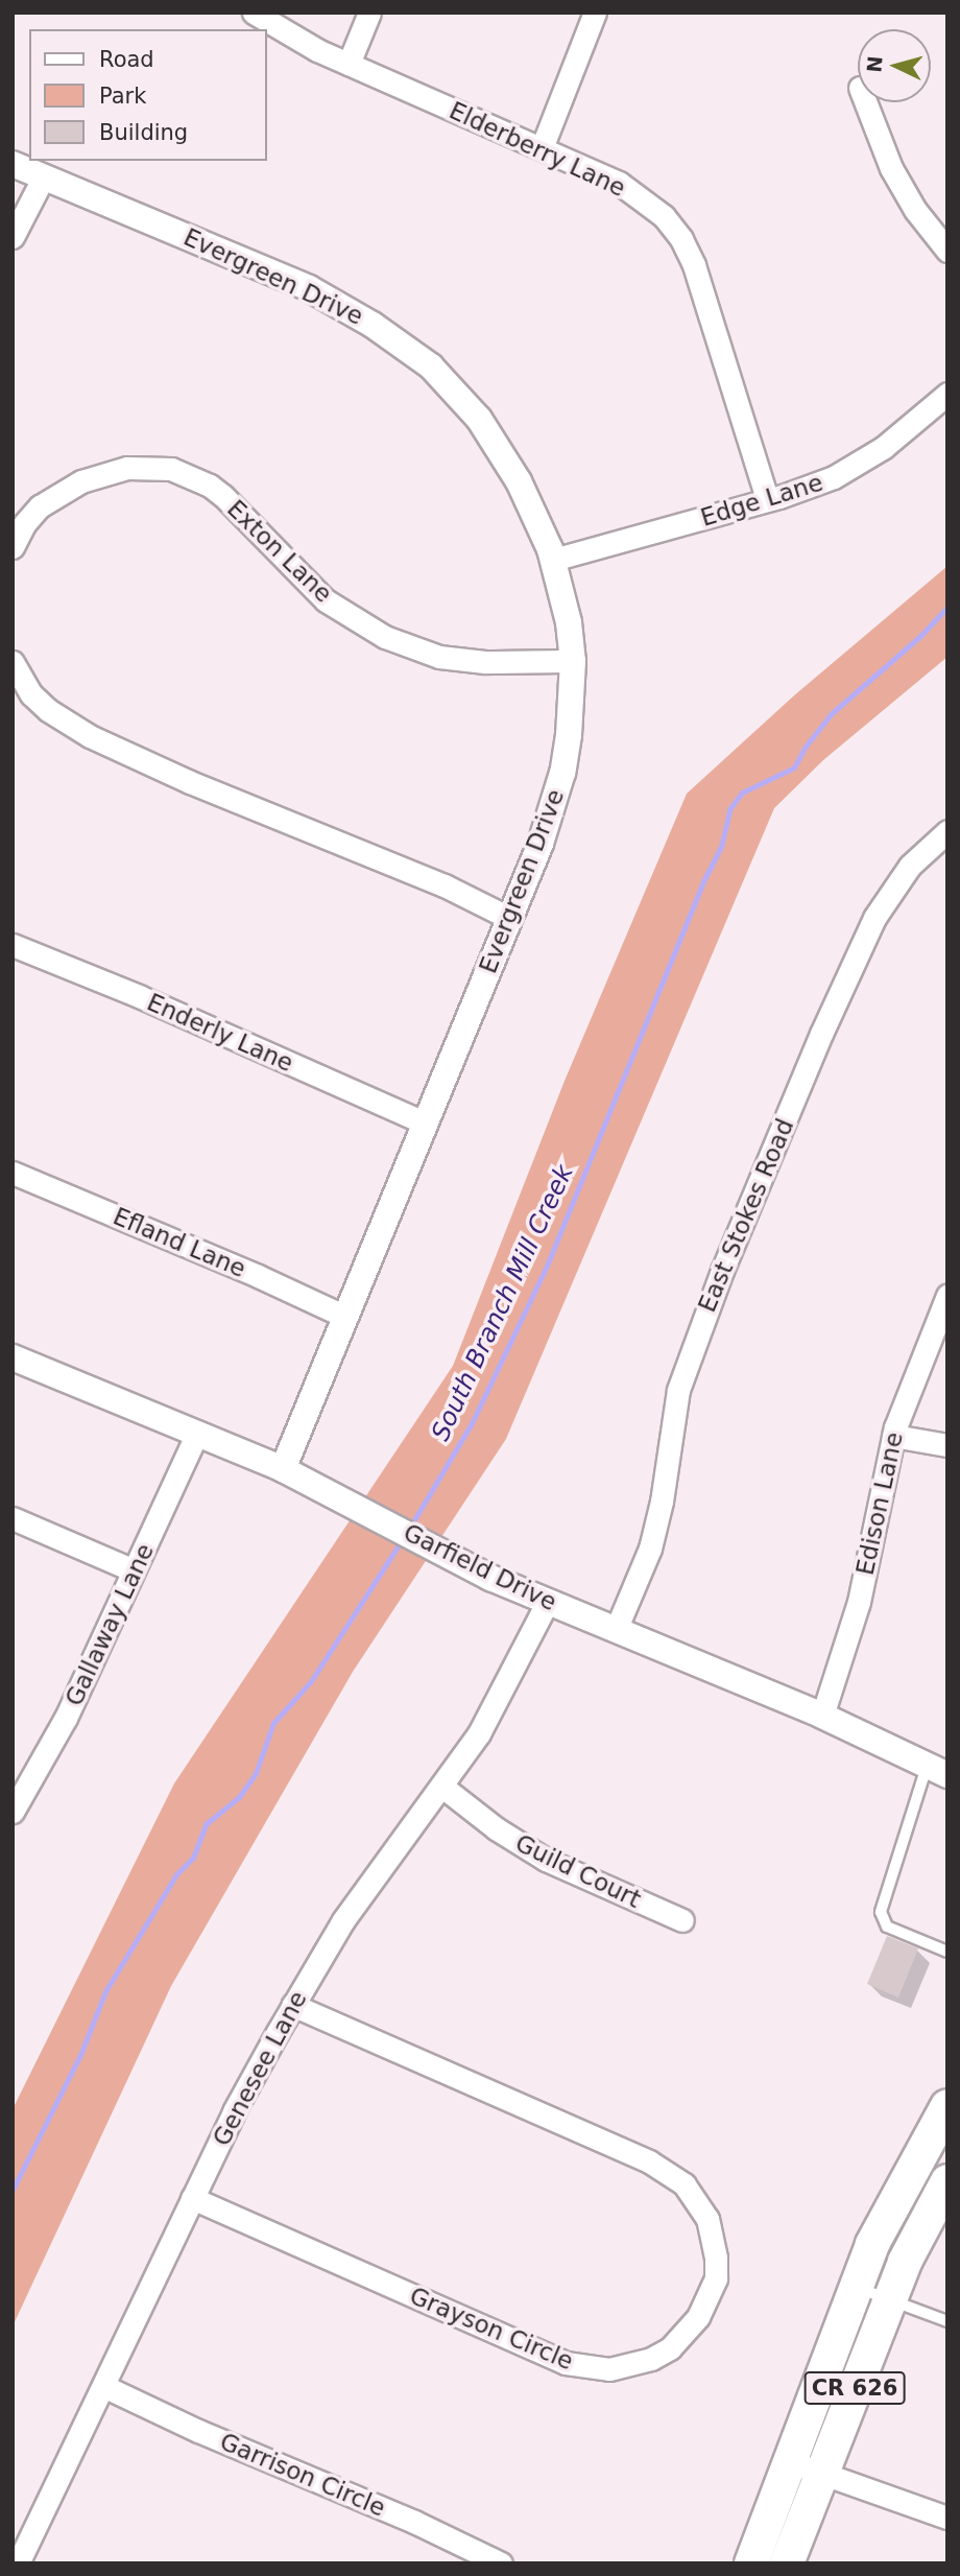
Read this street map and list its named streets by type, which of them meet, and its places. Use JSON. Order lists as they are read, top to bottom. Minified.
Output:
{"streets":{"main road":["CR 626"],"street":["Elderberry Lane","Evergreen Drive","Edge Lane","Exton Lane","Enderly Lane","East Stokes Road","Efland Lane","Edison Lane","Garfield Drive","Gallaway Lane","Guild Court","Genesee Lane","Grayson Circle","Garrison Circle"]},"crossings":[["Elderberry Lane","Edge Lane"],["Evergreen Drive","Edge Lane"],["Evergreen Drive","Exton Lane"],["Evergreen Drive","Enderly Lane"],["Evergreen Drive","Efland Lane"],["Evergreen Drive","Garfield Drive"],["East Stokes Road","Garfield Drive"],["Edison Lane","Garfield Drive"],["Garfield Drive","Gallaway Lane"],["Garfield Drive","Genesee Lane"],["Guild Court","Genesee Lane"],["Genesee Lane","Grayson Circle"],["Genesee Lane","Garrison Circle"]],"water":["South Branch Mill Creek"],"legend":["Road","Park","Building"],"north":"left"}
